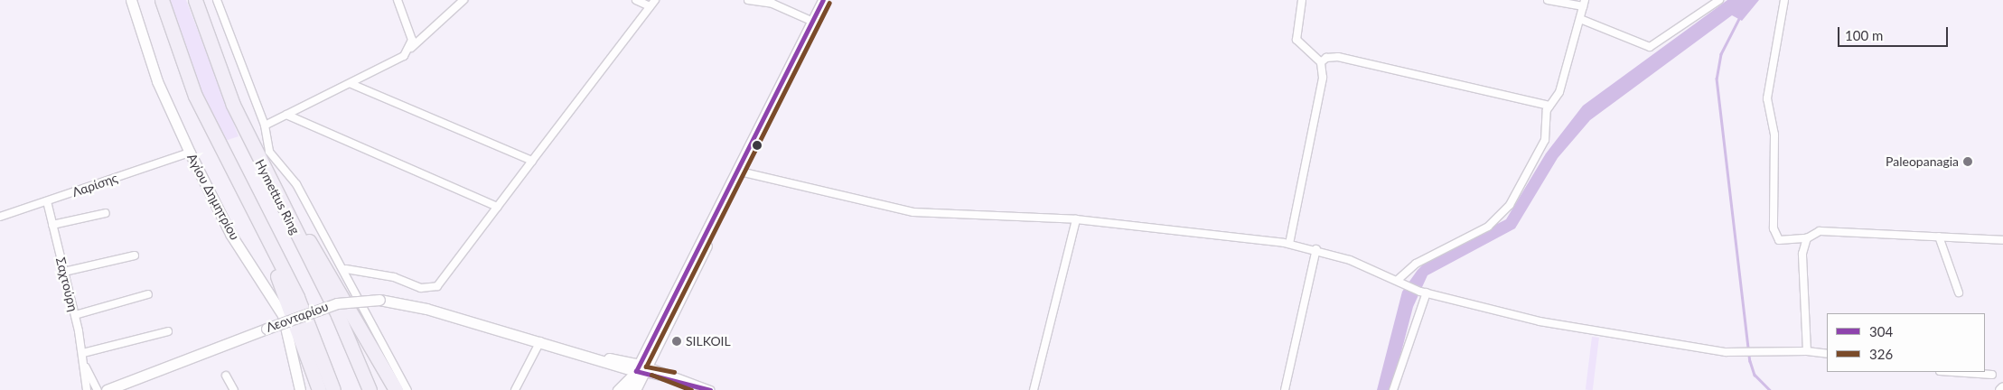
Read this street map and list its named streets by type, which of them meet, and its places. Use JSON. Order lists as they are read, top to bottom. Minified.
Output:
{"streets":{"highway":["Hymettus Ring"],"street":["Λαρίσης","Αγίου Δημητρίου","Σαχτούρη","Λεονταρίου"]},"crossings":[["Λαρίσης","Αγίου Δημητρίου"],["Λαρίσης","Σαχτούρη"]],"places":["Paleopanagia","SILKOIL"],"lines":["transit line 304","transit line 326"],"legend":["304","326"],"scale_bar":"100 m"}
